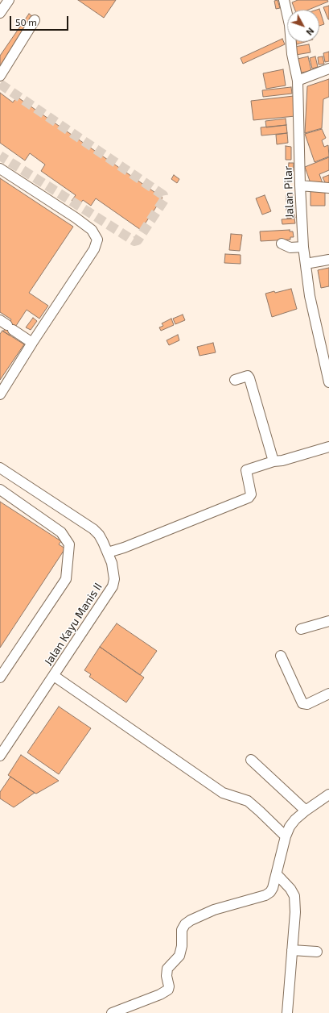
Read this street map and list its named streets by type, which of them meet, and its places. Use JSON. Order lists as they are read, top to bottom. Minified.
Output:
{"streets":{"street":["Jalan Pilar","Jalan Kayu Manis II"]},"scale_bar":"50 m","north":"bottom right"}
